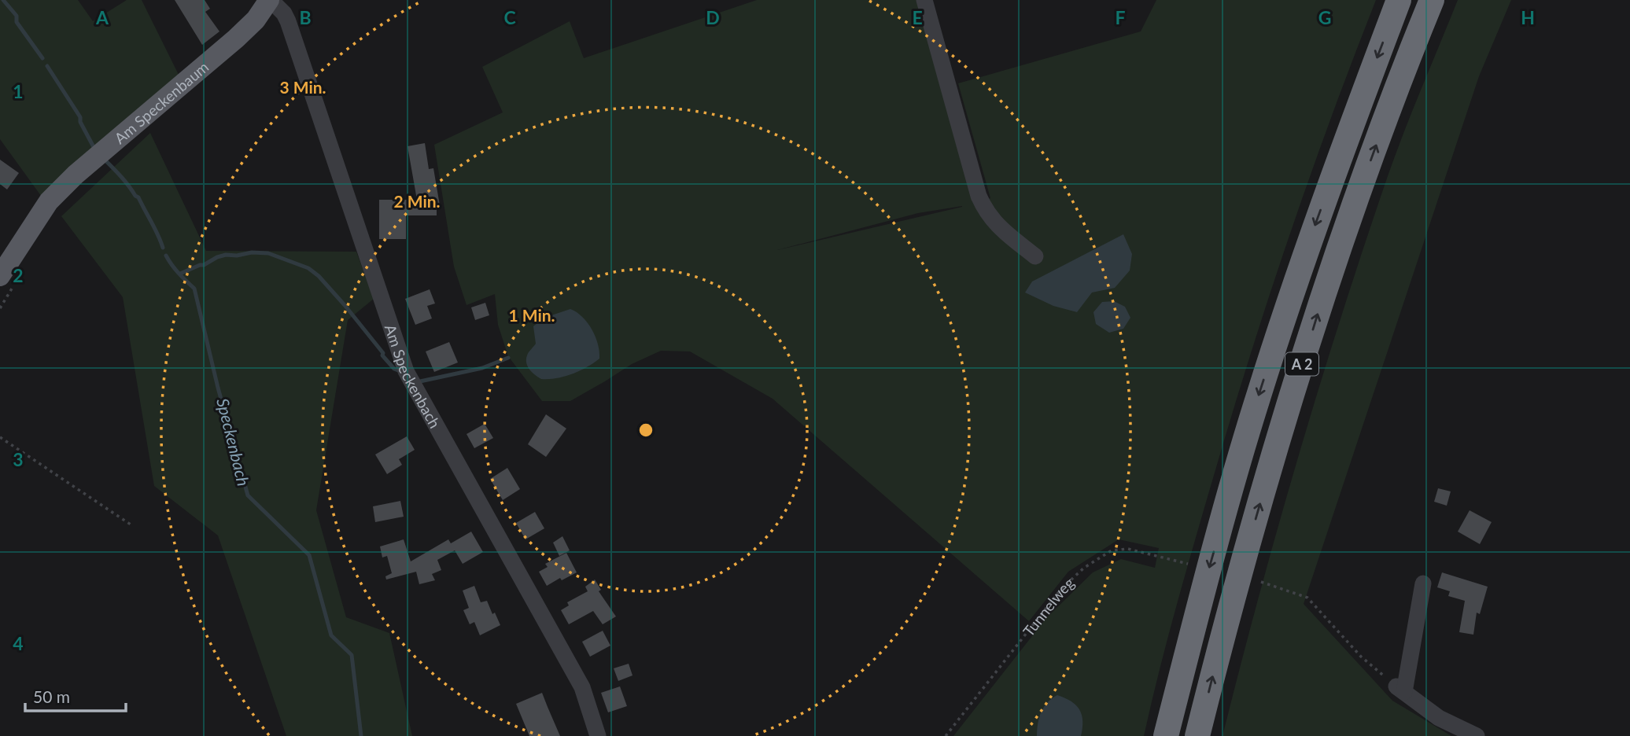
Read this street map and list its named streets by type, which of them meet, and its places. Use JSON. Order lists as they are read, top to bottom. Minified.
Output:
{"streets":{"highway":["A 2"],"main road":["Am Speckenbaum"],"street":["Am Speckenbach"],"path":["Tunnelweg"]},"crossings":[["Am Speckenbaum","Am Speckenbach"]],"water":["Speckenbach"],"scale_bar":"50 m","grid":{"columns":["A","B","C","D","E","F","G","H"],"rows":["1","2","3","4"]},"rings":["3 Min.","2 Min.","1 Min."]}
